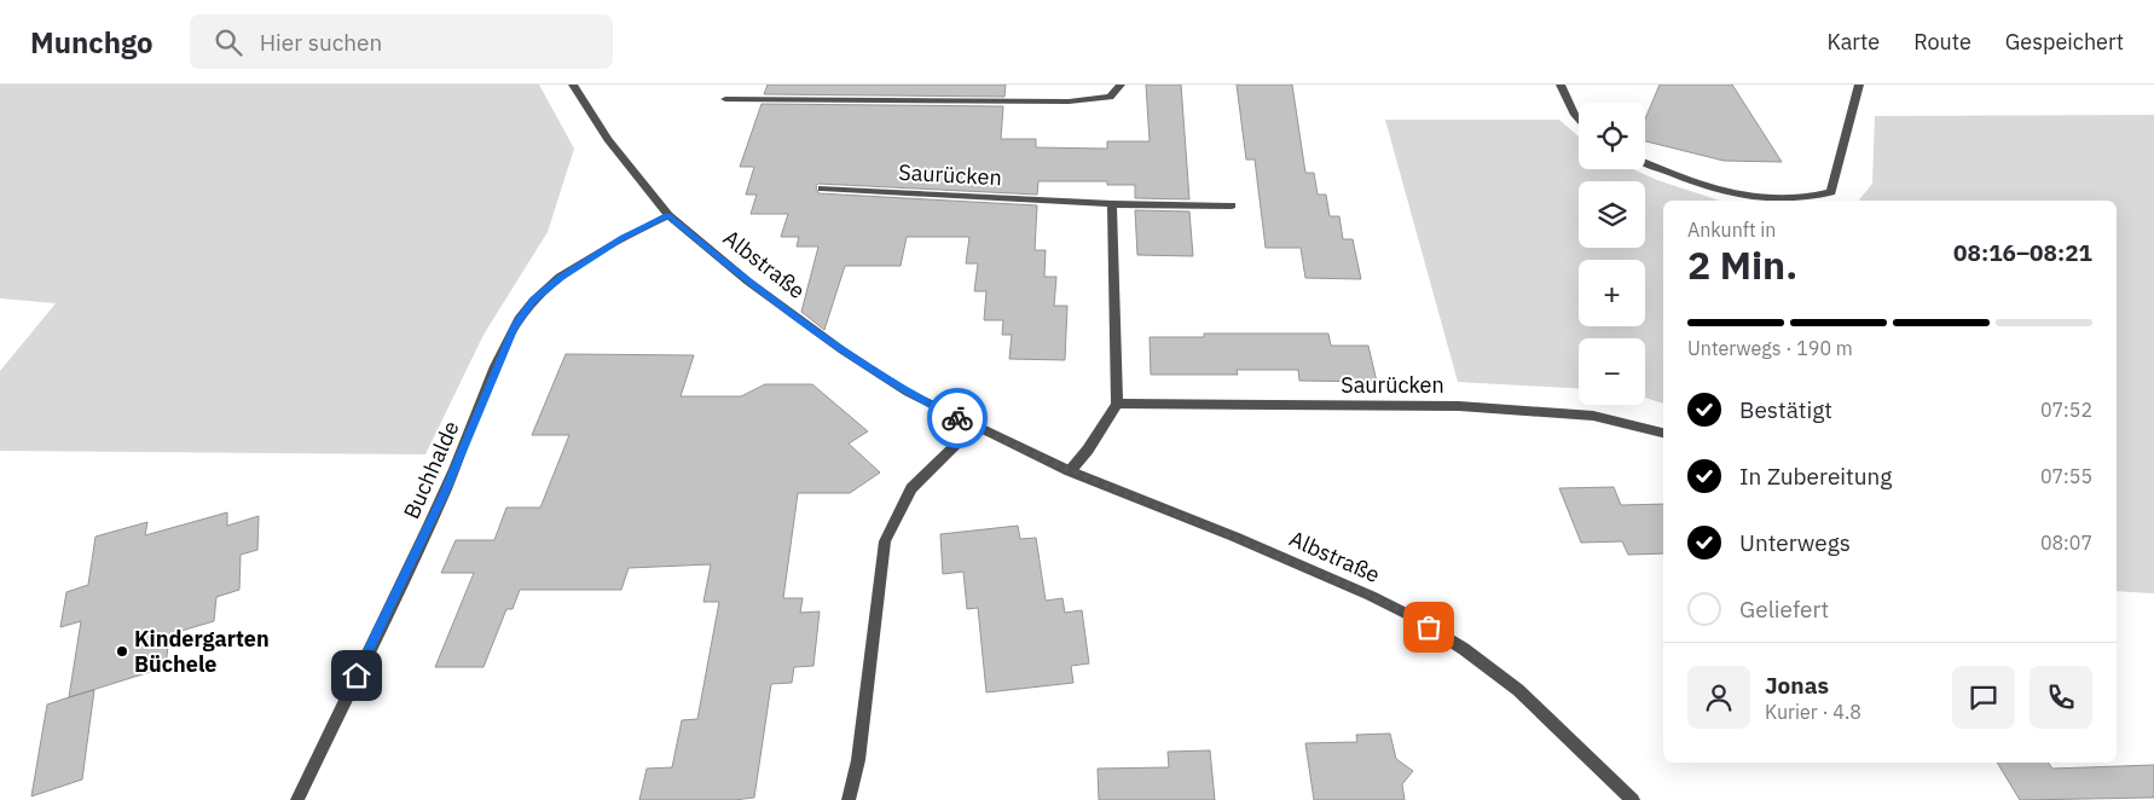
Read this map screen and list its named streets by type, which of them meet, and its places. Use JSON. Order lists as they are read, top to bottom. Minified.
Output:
{"streets":{"street":["Saurücken","Albstraße","Buchhalde"]},"crossings":[["Albstraße","Buchhalde"]],"places":["Kindergarten Büchele"],"page":{"header":"Munchgo","search":"Hier suchen","nav":["Karte","Route","Gespeichert"],"map_buttons":["+","−"],"heading":["2 Min.","Ankunft in","08:16–08:21"],"panel":["Jonas","Kurier · 4.8"],"bar":"Unterwegs · 190 m","list":[["Bestätigt","07:52"],["In Zubereitung","07:55"],["Unterwegs","08:07"],"Geliefert"]}}
